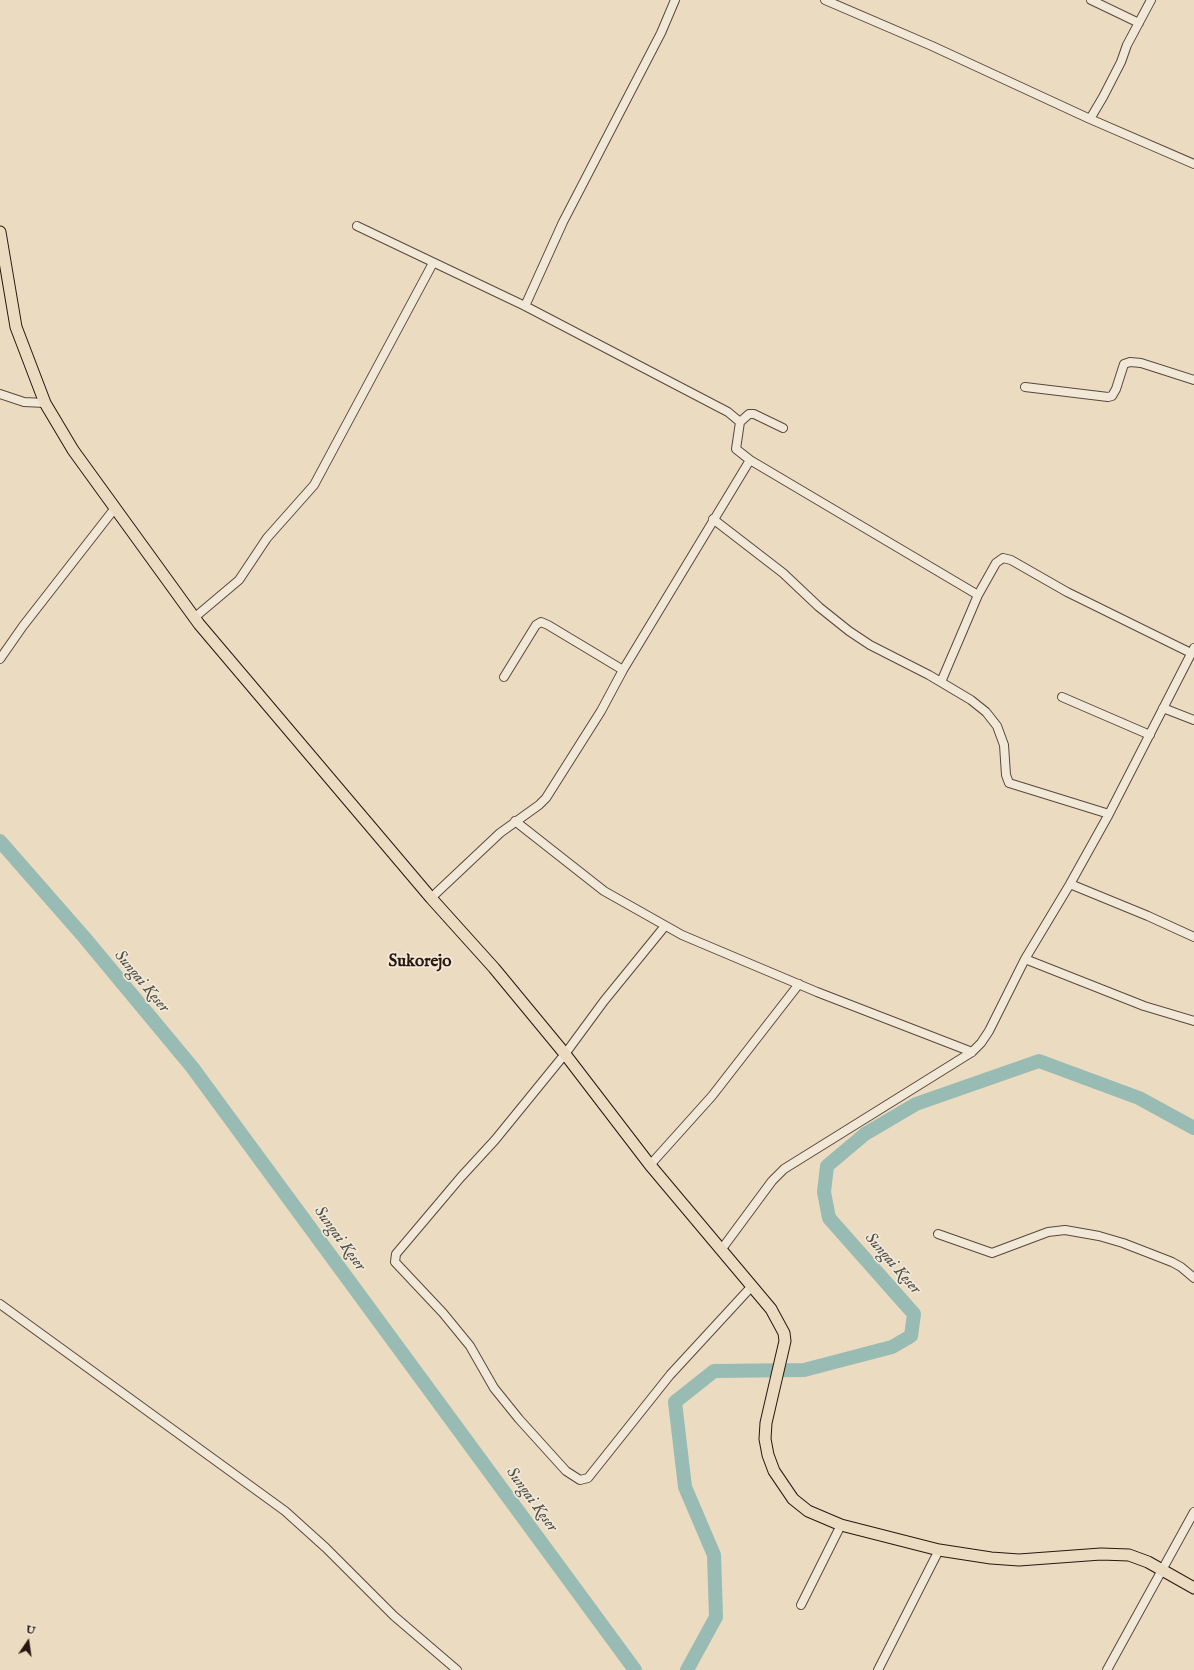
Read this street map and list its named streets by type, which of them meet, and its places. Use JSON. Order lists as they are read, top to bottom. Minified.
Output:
{"districts":["Sukorejo"],"water":["Sungai Keser"],"north":"top"}
